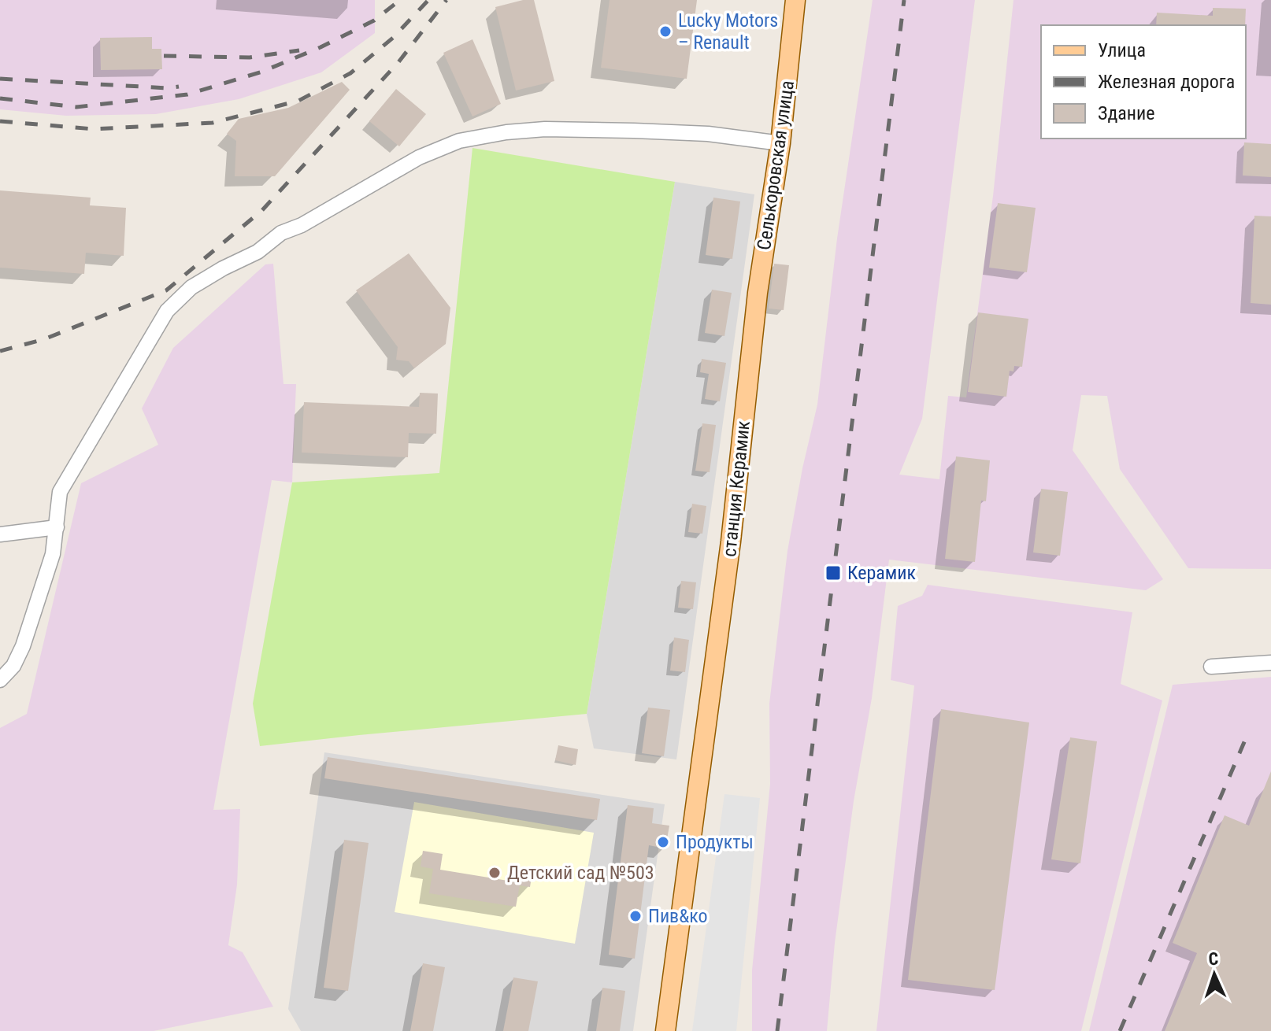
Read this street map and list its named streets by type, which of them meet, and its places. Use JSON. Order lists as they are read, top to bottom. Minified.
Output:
{"streets":{"main road":["Селькоровская улица","станция Керамик"]},"crossings":[["Селькоровская улица","станция Керамик"]],"places":{"other":["Lucky Motors – Renault","Продукты","Детский сад №503","Пив&ко"],"transit":["Керамик"]},"legend":["Улица","Железная дорога","Здание"],"north":"top"}
